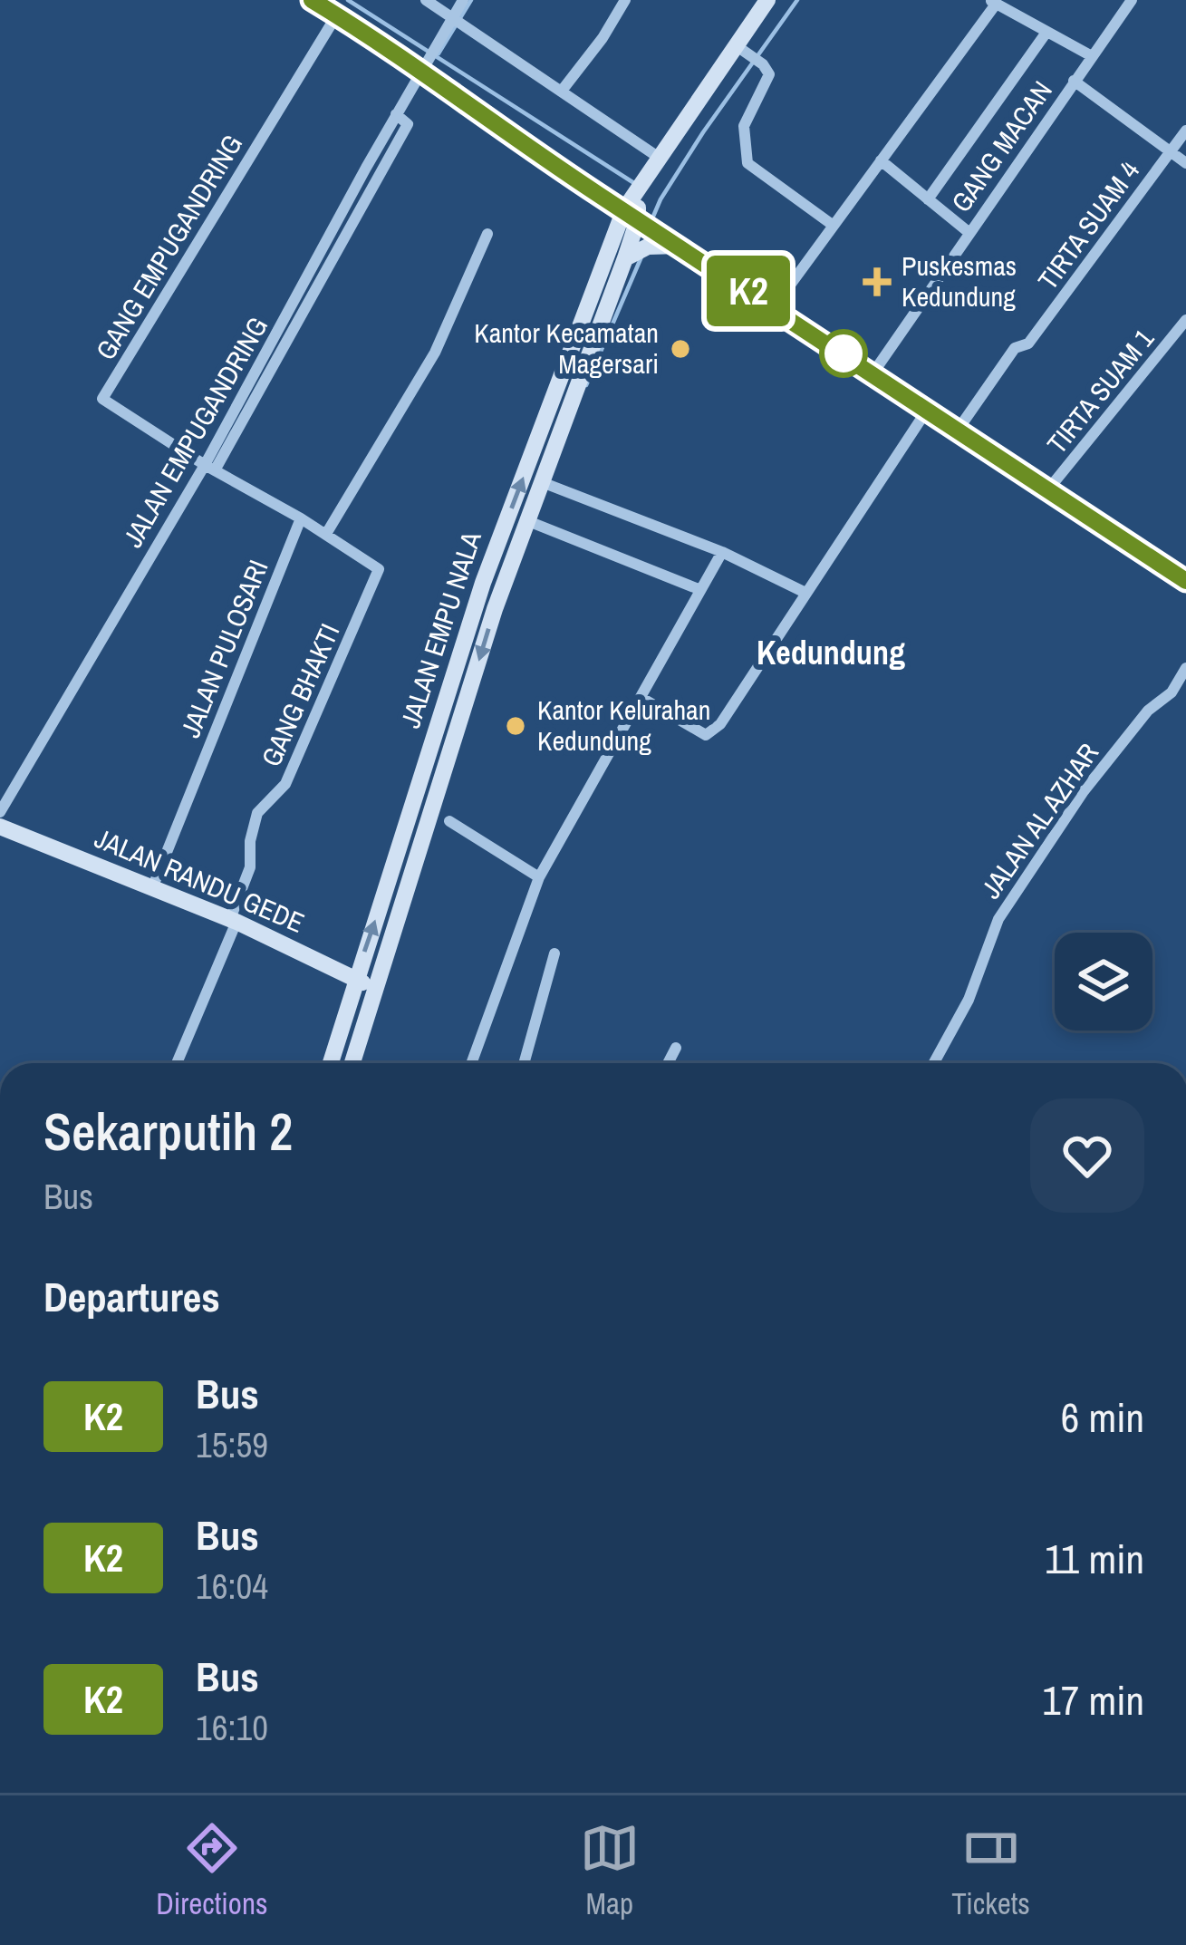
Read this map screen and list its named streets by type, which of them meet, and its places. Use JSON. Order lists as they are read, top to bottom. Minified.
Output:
{"streets":{"main road":["JALAN EMPU NALA","JALAN RANDU GEDE"],"street":["GANG MACAN","TIRTA SUAM 4","GANG EMPUGANDRING","TIRTA SUAM 1","JALAN EMPUGANDRING","JALAN PULOSARI","GANG BHAKTI","JALAN AL AZHAR"]},"crossings":[["GANG EMPUGANDRING","JALAN EMPUGANDRING"],["JALAN EMPUGANDRING","JALAN RANDU GEDE"],["JALAN EMPU NALA","JALAN RANDU GEDE"],["JALAN PULOSARI","GANG BHAKTI"],["JALAN PULOSARI","JALAN RANDU GEDE"],["GANG BHAKTI","JALAN RANDU GEDE"]],"districts":["Kedundung"],"places":{"health":["Puskesmas Kedundung"],"other":["Kantor Kecamatan Magersari","Kantor Kelurahan Kedundung"]},"lines":["bus line K2"],"page":{"on_map":"K2","heading":[["Sekarputih 2","Bus"],"Departures"],"list":[{"mark":"K2","name":"Bus","note":"15:59","value":"6 min"},{"mark":"K2","name":"Bus","note":"16:04","value":"11 min"},{"mark":"K2","name":"Bus","note":"16:10","value":"17 min"}],"tabs":["Directions","Map","Tickets"]}}
